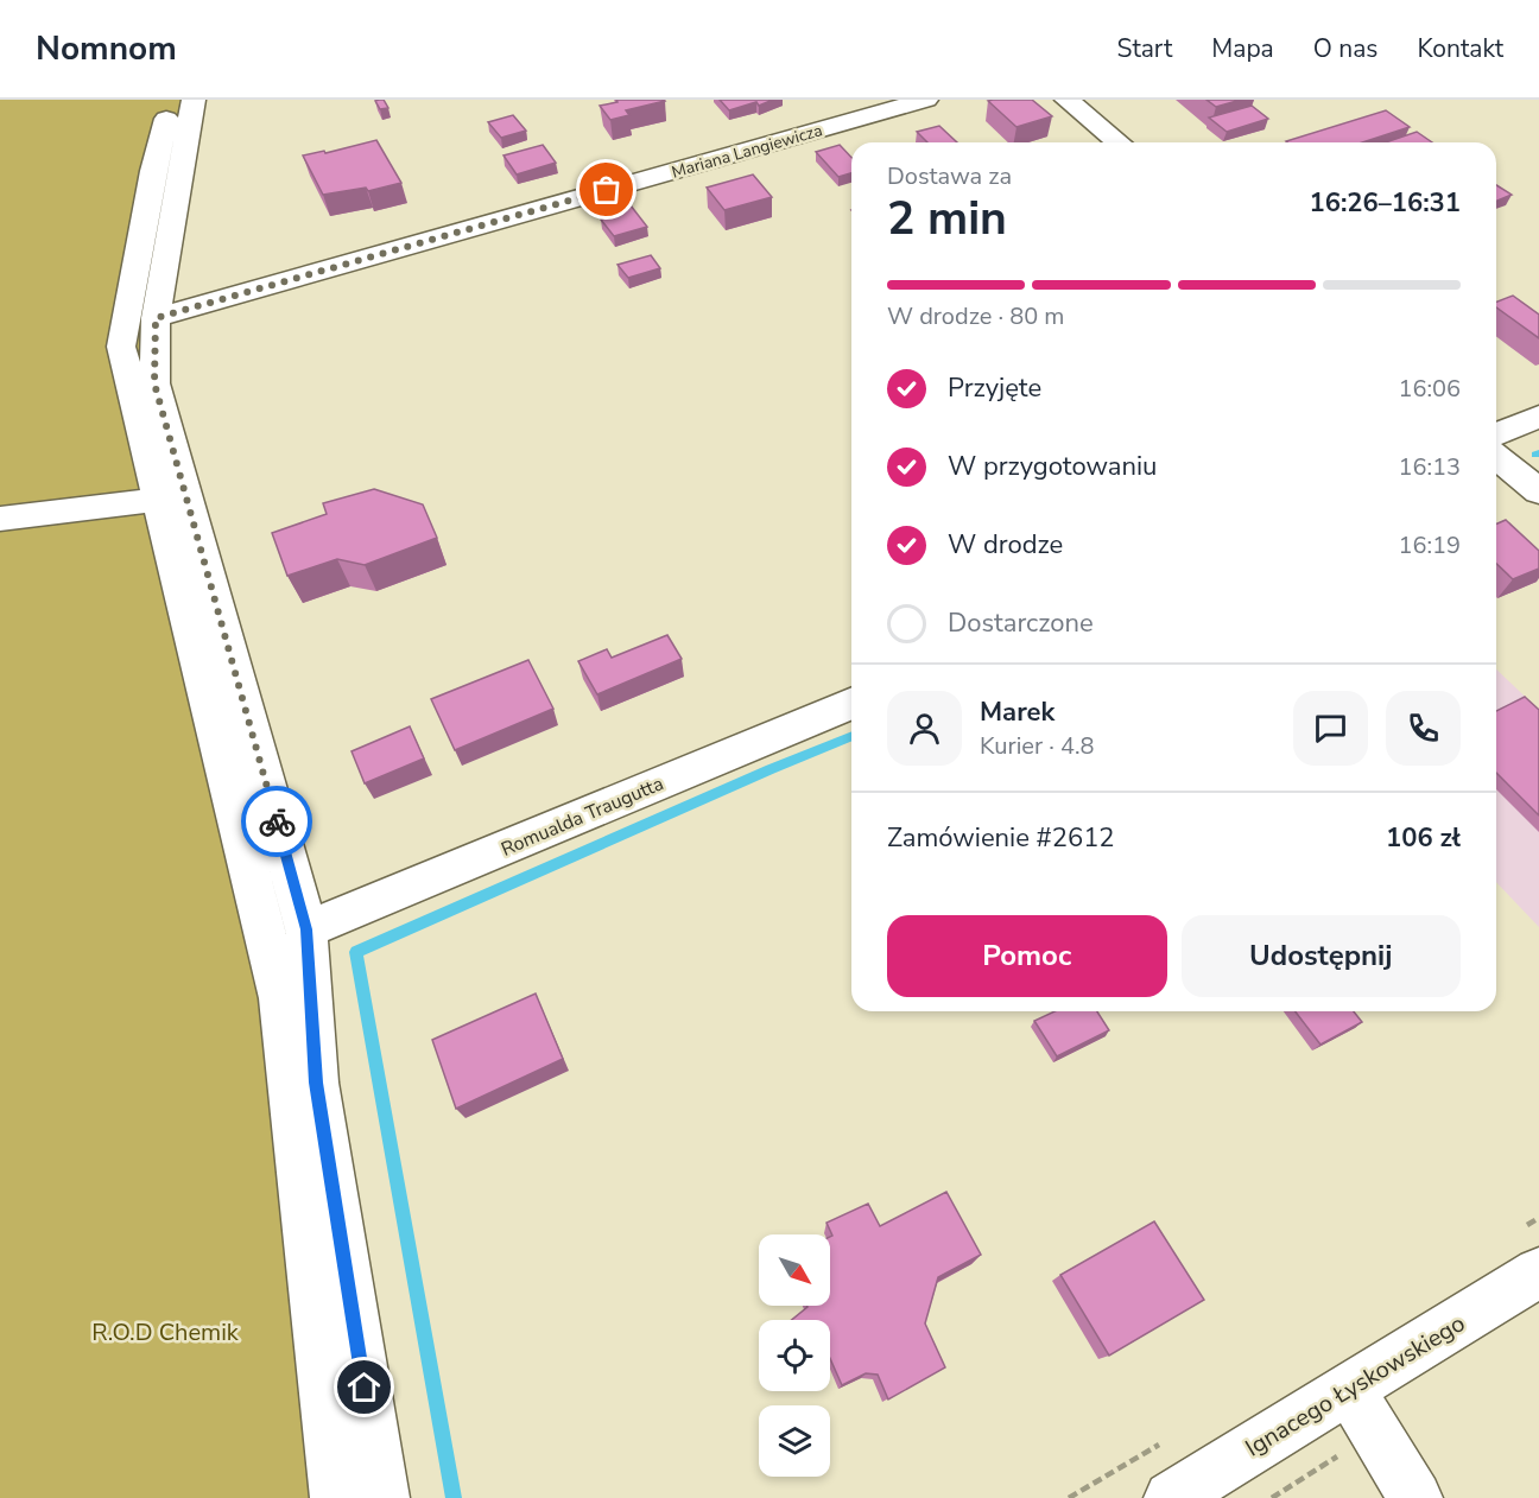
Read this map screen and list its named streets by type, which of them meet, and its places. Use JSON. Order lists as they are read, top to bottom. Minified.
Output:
{"streets":{"street":["Mariana Langiewicza","Romualda Traugutta","Ignacego Łyskowskiego"]},"parks":["R.O.D Chemik"],"north":"bottom right","page":{"header":"Nomnom","nav":["Start","Mapa","O nas","Kontakt"],"heading":["2 min","Dostawa za","16:26–16:31"],"panel":["Marek","Kurier · 4.8","Zamówienie #2612","106 zł"],"bar":"W drodze · 80 m","list":[["Przyjęte","16:06"],["W przygotowaniu","16:13"],["W drodze","16:19"],"Dostarczone"],"buttons":["Pomoc","Udostępnij"]}}
